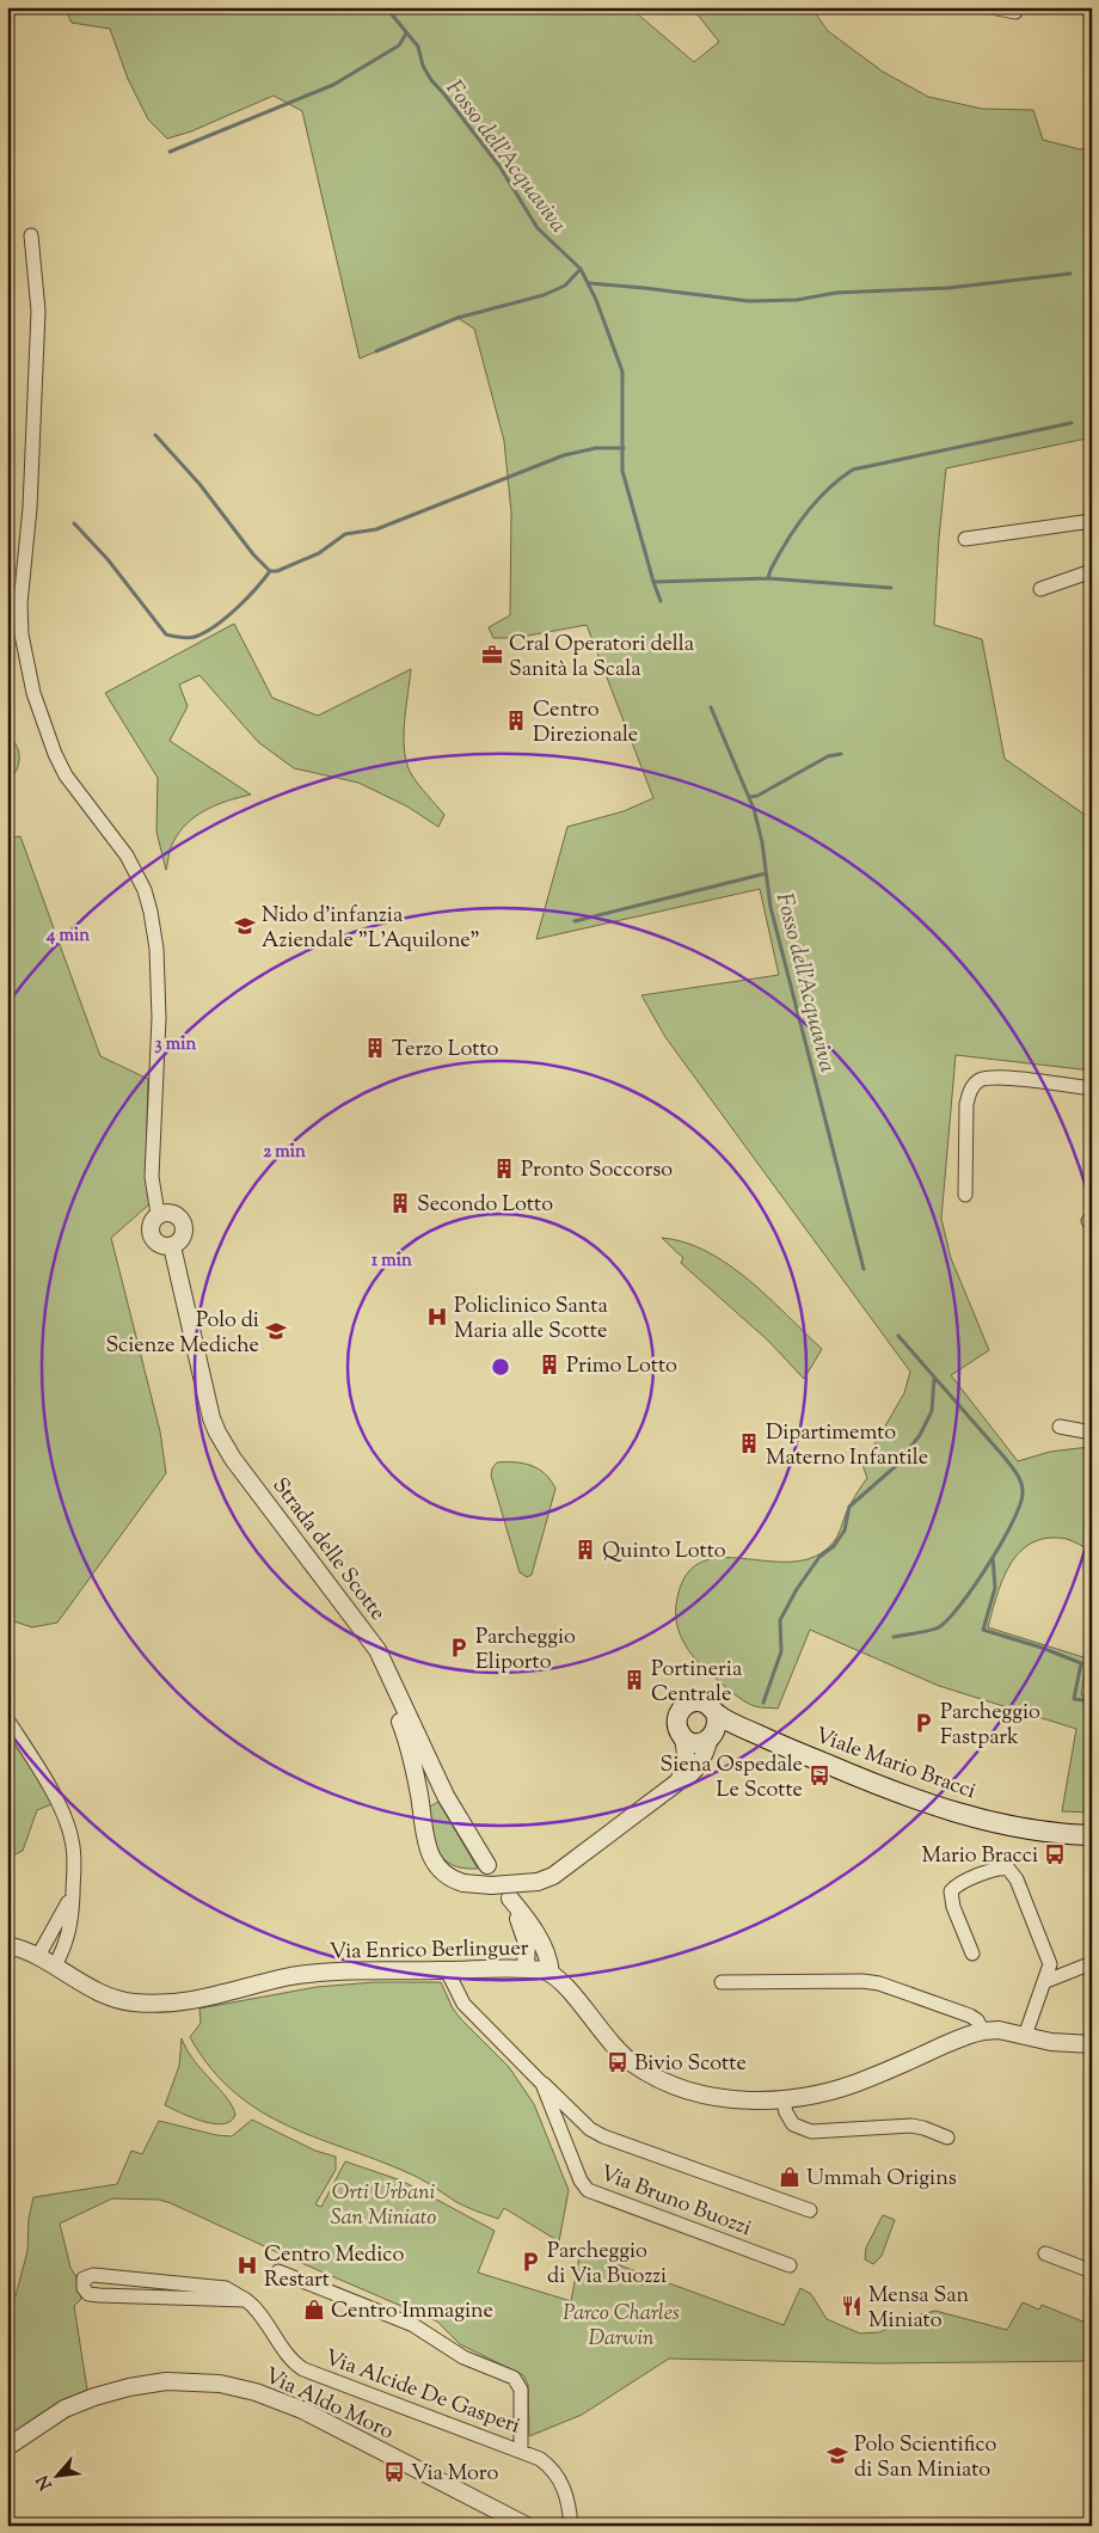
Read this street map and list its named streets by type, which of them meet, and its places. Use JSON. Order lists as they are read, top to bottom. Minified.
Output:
{"streets":{"main road":["Viale Mario Bracci"],"street":["Strada delle Scotte","Via Enrico Berlinguer","Via Bruno Buozzi","Via Alcide De Gasperi","Via Aldo Moro"]},"crossings":[["Via Enrico Berlinguer","Via Bruno Buozzi"]],"water":["Fosso dell'Acquaviva"],"parks":["Orti Urbani San Miniato","Parco Charles Darwin"],"places":{"office":["Cral Operatori della Sanità la Scala"],"building":["Centro Direzionale","Terzo Lotto","Pronto Soccorso","Secondo Lotto","Primo Lotto","Dipartimemto Materno Infantile","Quinto Lotto","Portineria Centrale"],"school or university":["Nido d'infanzia Aziendale \"L'Aquilone\"","Polo di Scienze Mediche","Polo Scientifico di San Miniato"],"hospital":["Policlinico Santa Maria alle Scotte","Centro Medico Restart"],"parking":["Parcheggio Eliporto","Parcheggio Fastpark","Parcheggio di Via Buozzi"],"bus stop":["Siena Ospedale Le Scotte","Mario Bracci","Bivio Scotte","Via Moro"],"shop":["Ummah Origins","Centro Immagine"],"restaurant":["Mensa San Miniato"]},"north":"bottom left","rings":["4 min","3 min","2 min","1 min"]}
